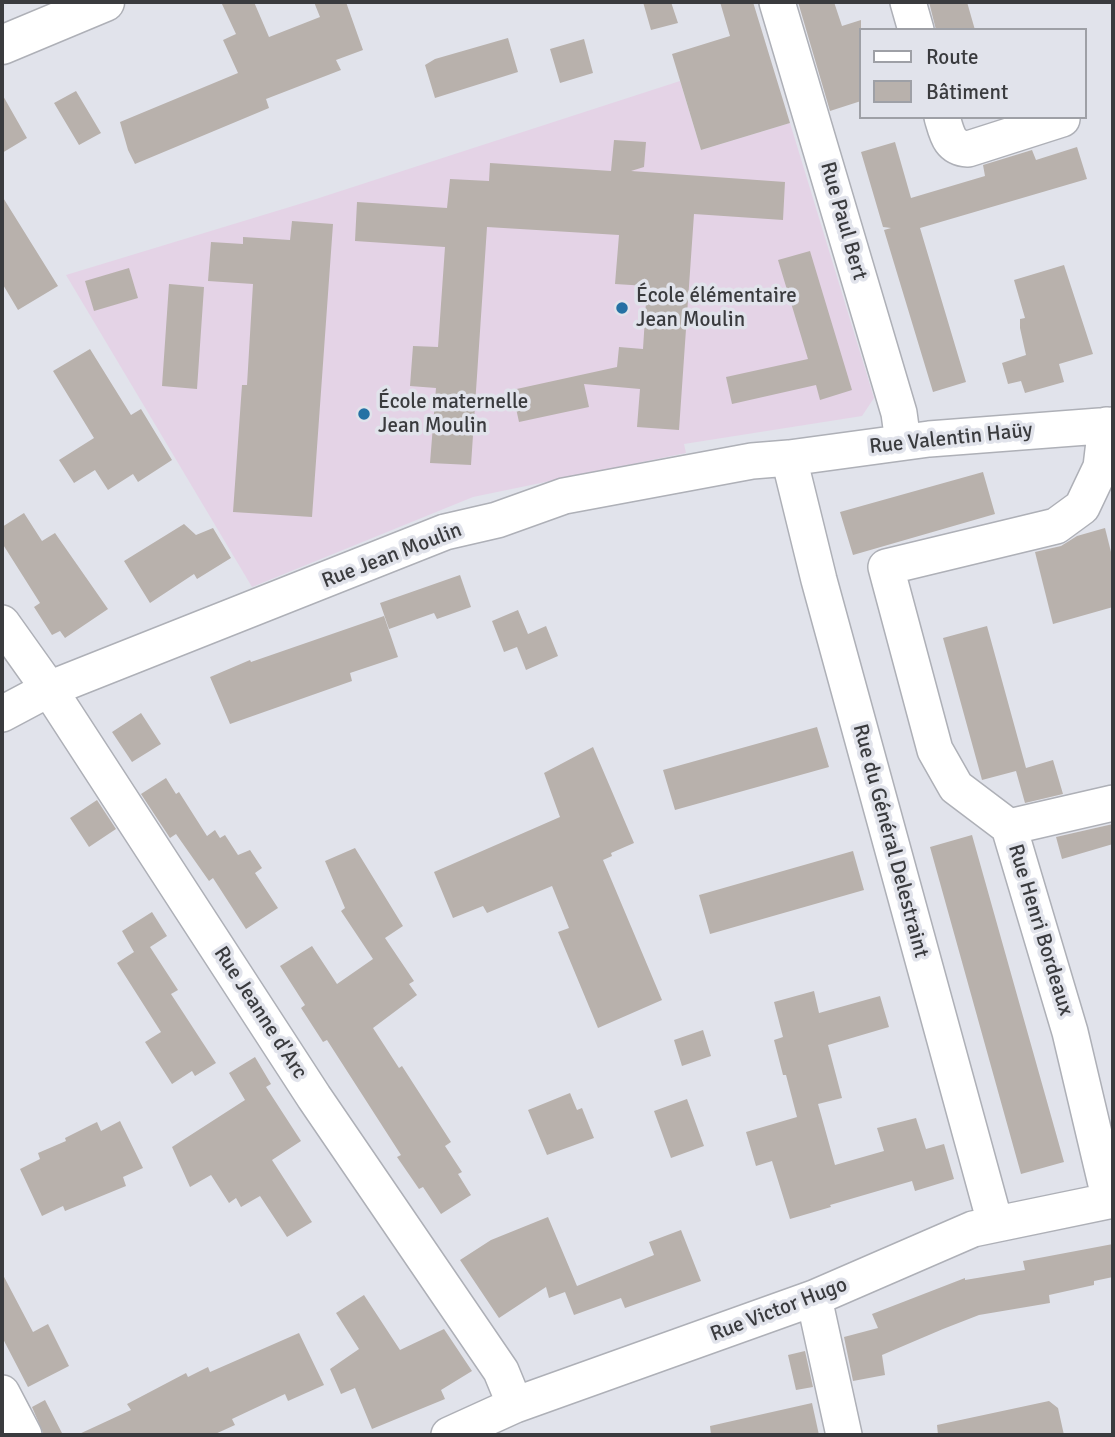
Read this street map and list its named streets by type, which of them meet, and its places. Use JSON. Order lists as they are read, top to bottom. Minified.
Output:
{"streets":{"street":["Rue Paul Bert","Rue Valentin Haüy","Rue Jean Moulin","Rue du Général Delestraint","Rue Henri Bordeaux","Rue Jeanne d'Arc","Rue Victor Hugo"]},"crossings":[["Rue Paul Bert","Rue Valentin Haüy"],["Rue Valentin Haüy","Rue Jean Moulin"],["Rue Valentin Haüy","Rue du Général Delestraint"],["Rue Valentin Haüy","Rue Henri Bordeaux"],["Rue Jean Moulin","Rue du Général Delestraint"],["Rue Jean Moulin","Rue Jeanne d'Arc"],["Rue du Général Delestraint","Rue Victor Hugo"],["Rue Henri Bordeaux","Rue Victor Hugo"],["Rue Jeanne d'Arc","Rue Victor Hugo"]],"places":["École élémentaire Jean Moulin","École maternelle Jean Moulin"],"legend":["Route","Bâtiment"]}
